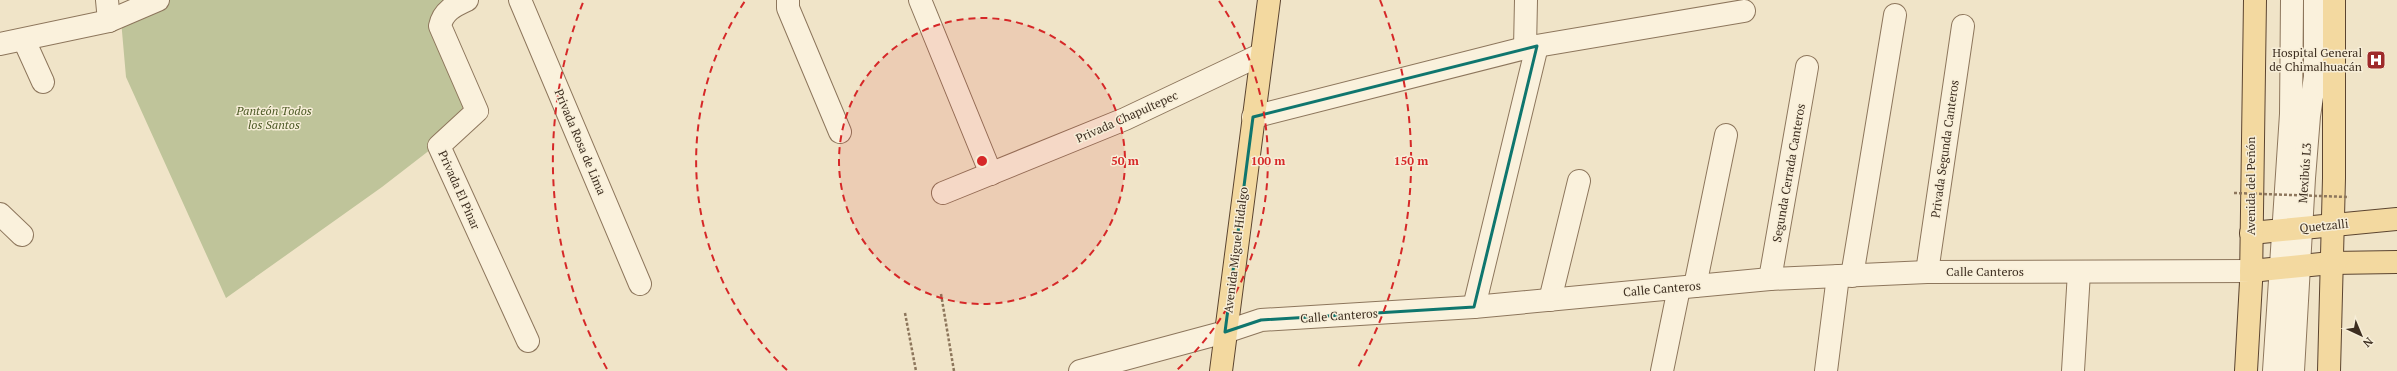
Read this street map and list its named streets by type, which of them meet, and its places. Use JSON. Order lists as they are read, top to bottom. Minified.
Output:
{"streets":{"main road":["Avenida del Peñón","Quetzalli","Avenida Miguel Hidalgo"],"street":["Privada Chapultepec","Privada Rosa de Lima","Privada Segunda Canteros","Segunda Cerrada Canteros","Mexibús L3","Privada El Pinar","Calle Canteros"]},"crossings":[["Privada Chapultepec","Avenida Miguel Hidalgo"],["Privada Segunda Canteros","Calle Canteros"],["Segunda Cerrada Canteros","Calle Canteros"],["Mexibús L3","Quetzalli"],["Avenida del Peñón","Quetzalli"],["Avenida del Peñón","Calle Canteros"],["Avenida Miguel Hidalgo","Calle Canteros"]],"parks":["Panteón Todos los Santos"],"places":{"hospital":["Hospital General de Chimalhuacán"]},"north":"bottom right","rings":["50 m","100 m","150 m"]}
